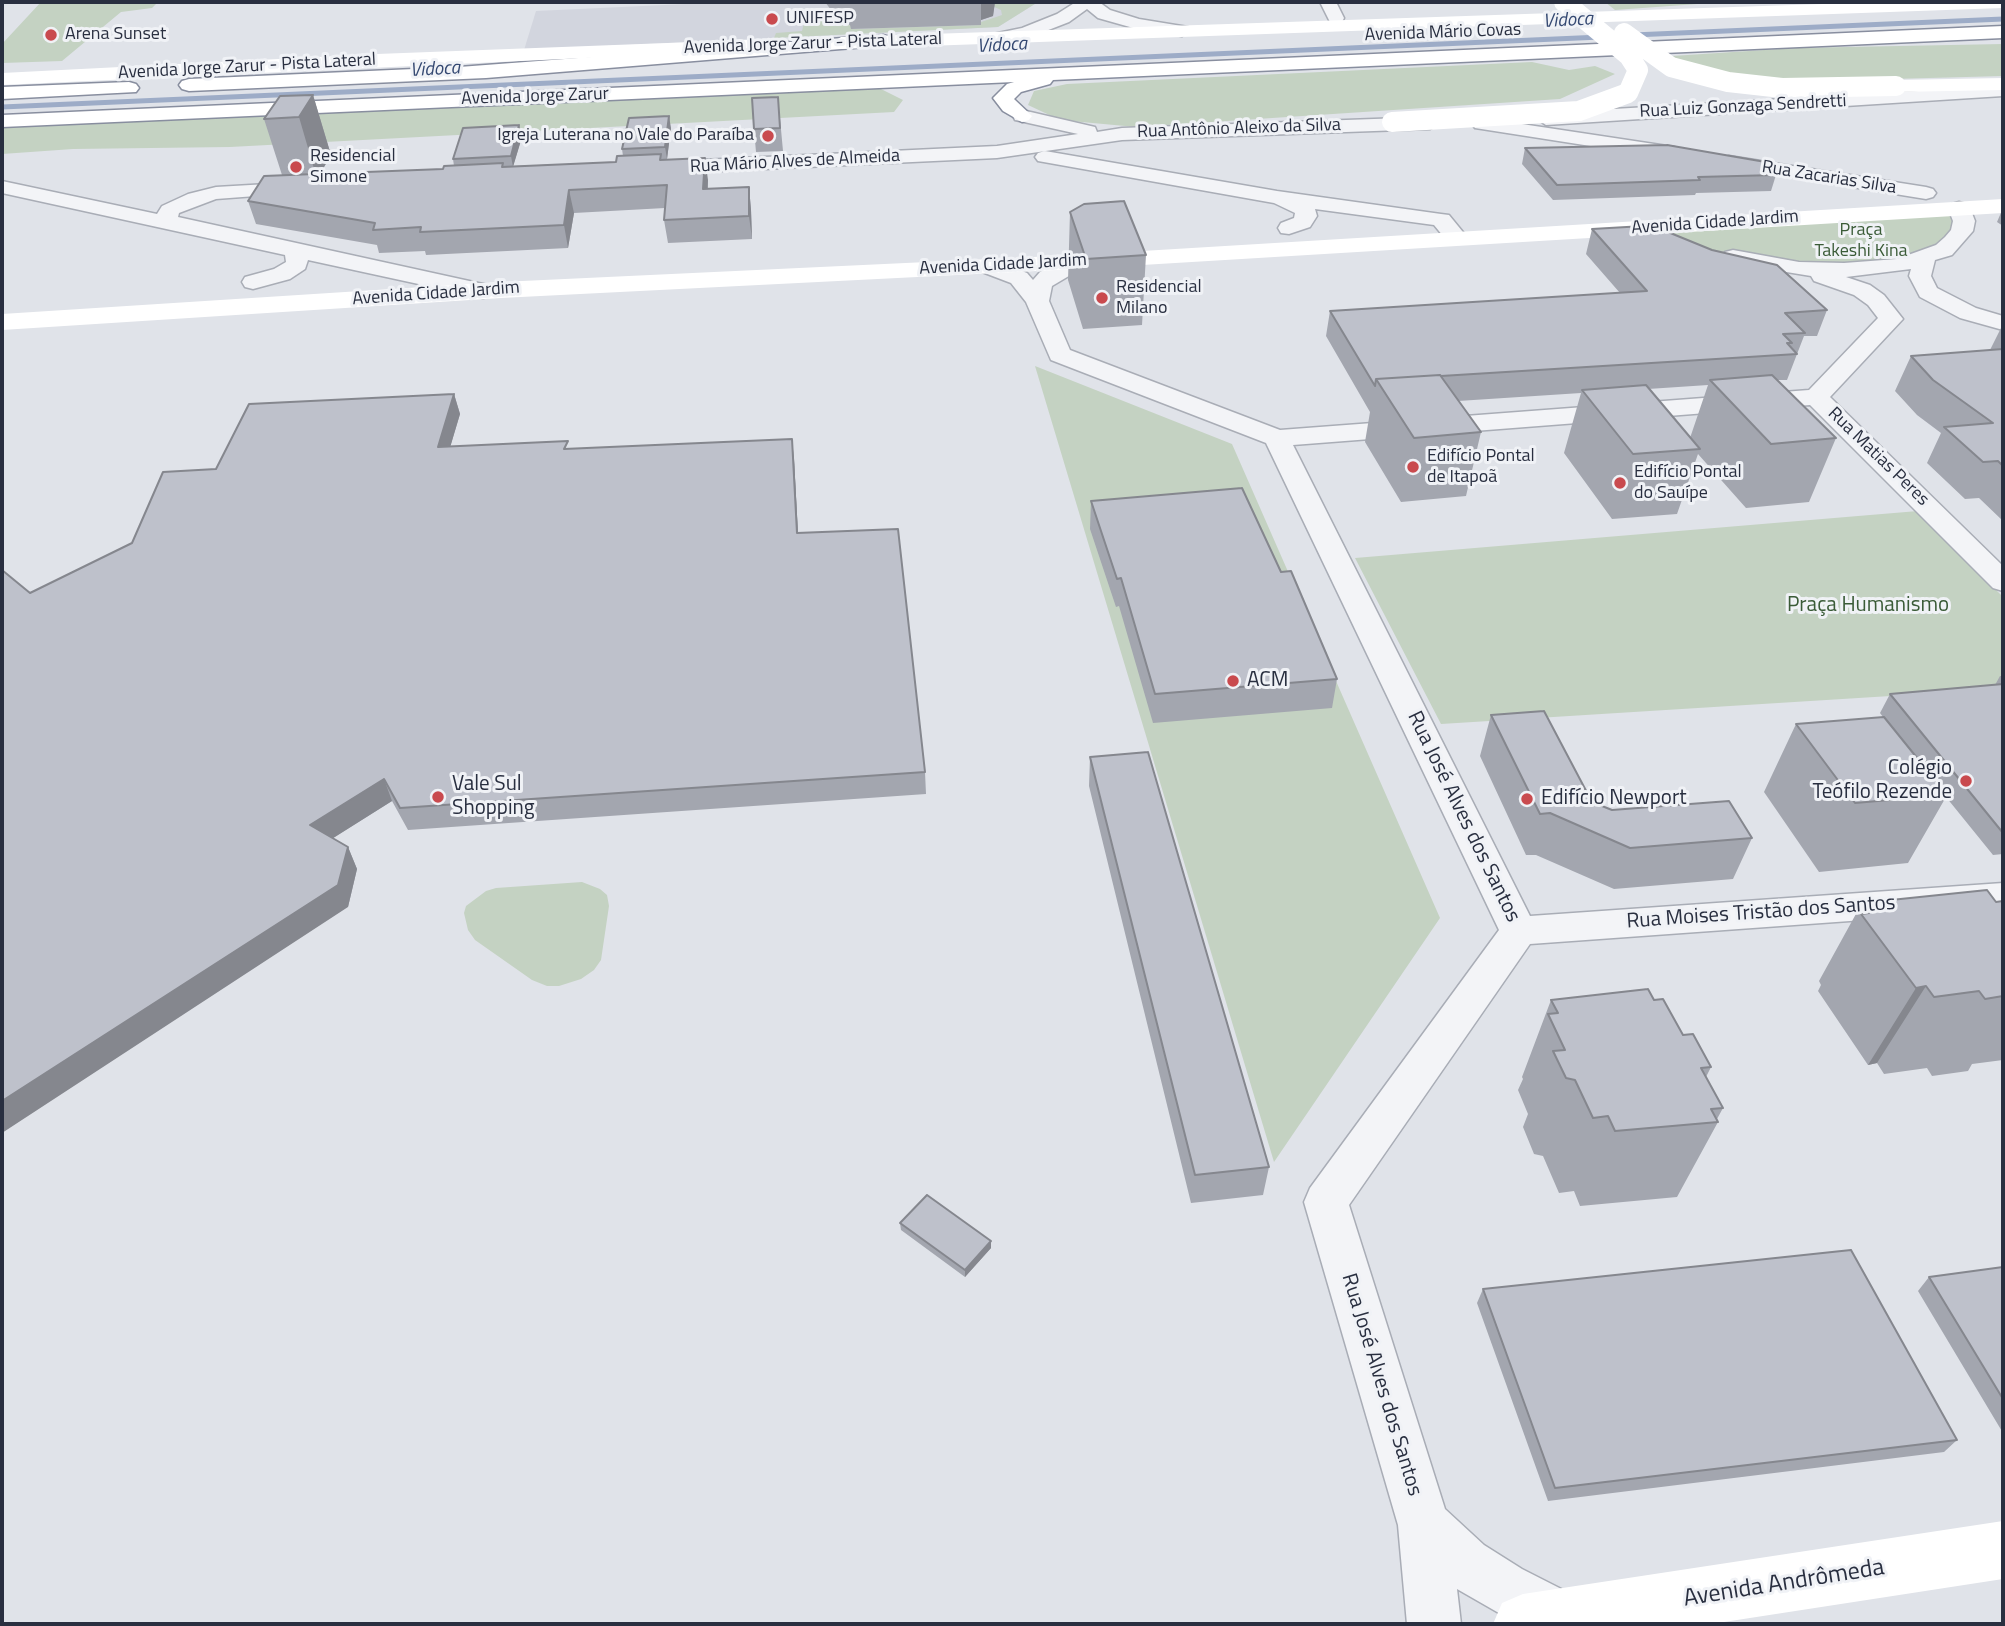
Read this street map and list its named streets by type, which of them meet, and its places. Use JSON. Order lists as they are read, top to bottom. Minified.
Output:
{"streets":{"main road":["Avenida Mário Covas","Avenida Jorge Zarur - Pista Lateral","Avenida Jorge Zarur","Avenida Cidade Jardim","Avenida Andrômeda"],"street":["Rua Luiz Gonzaga Sendretti","Rua Antônio Aleixo da Silva","Rua Mário Alves de Almeida","Rua Zacarias Silva","Rua Matias Peres","Rua José Alves dos Santos","Rua Moises Tristão dos Santos"]},"crossings":[["Avenida Mário Covas","Avenida Jorge Zarur"],["Rua Luiz Gonzaga Sendretti","Rua Antônio Aleixo da Silva"],["Rua Luiz Gonzaga Sendretti","Rua Zacarias Silva"],["Rua Antônio Aleixo da Silva","Rua Mário Alves de Almeida"],["Rua Antônio Aleixo da Silva","Rua Zacarias Silva"],["Rua Zacarias Silva","Avenida Cidade Jardim"],["Rua José Alves dos Santos","Rua Moises Tristão dos Santos"],["Rua José Alves dos Santos","Avenida Andrômeda"]],"water":["Vidoca"],"parks":["Praça Takeshi Kina","Praça Humanismo"],"places":["UNIFESP","Arena Sunset","Igreja Luterana no Vale do Paraíba","Residencial Simone","Residencial Milano","Edifício Pontal de Itapoã","Edifício Pontal do Sauípe","ACM","Colégio Teófilo Rezende","Vale Sul Shopping","Edifício Newport"]}
